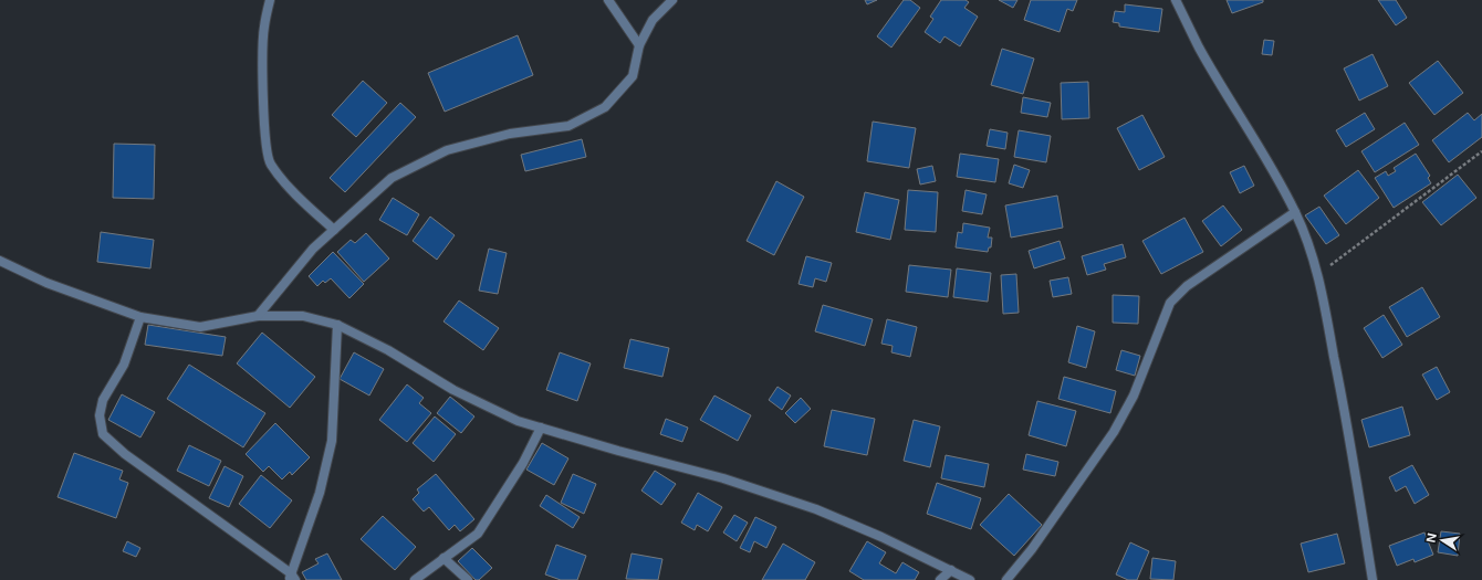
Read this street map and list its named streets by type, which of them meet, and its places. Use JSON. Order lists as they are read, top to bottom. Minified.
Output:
{"north":"left"}
